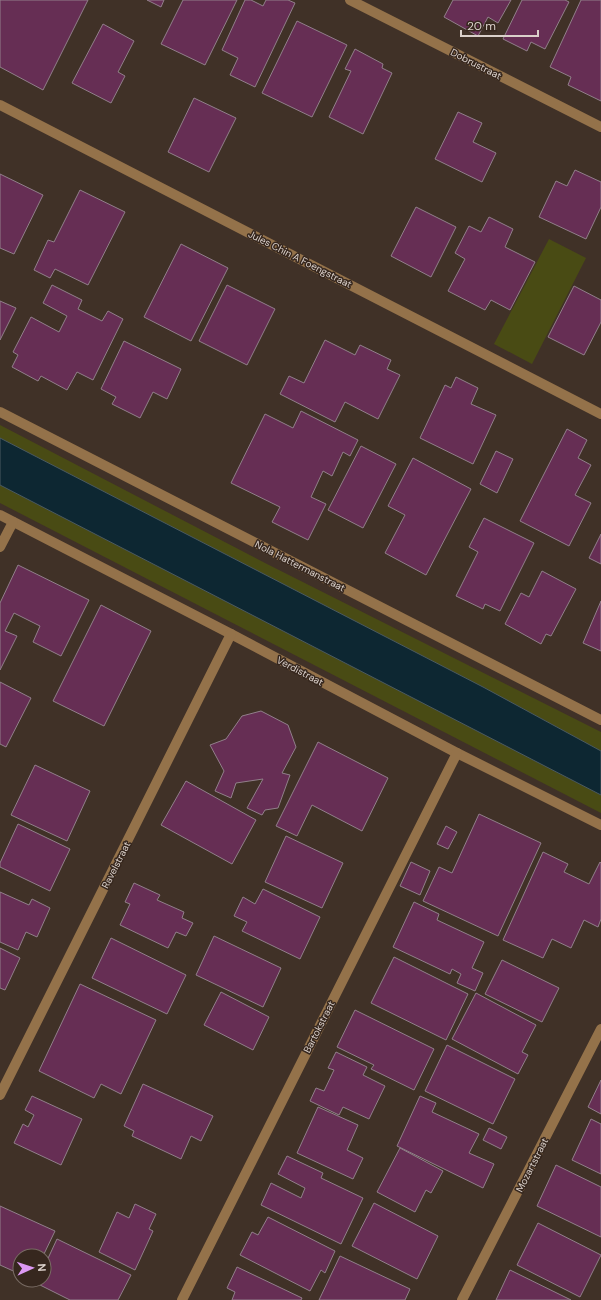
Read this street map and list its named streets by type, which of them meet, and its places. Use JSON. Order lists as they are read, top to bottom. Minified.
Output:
{"streets":{"street":["Dobrustraat","Jules Chin A Foengstraat","Nola Hattermanstraat","Verdistraat","Ravelstraat","Bartokstraat","Mozartstraat"]},"crossings":[["Verdistraat","Ravelstraat"],["Verdistraat","Bartokstraat"]],"scale_bar":"20 m","north":"right"}
